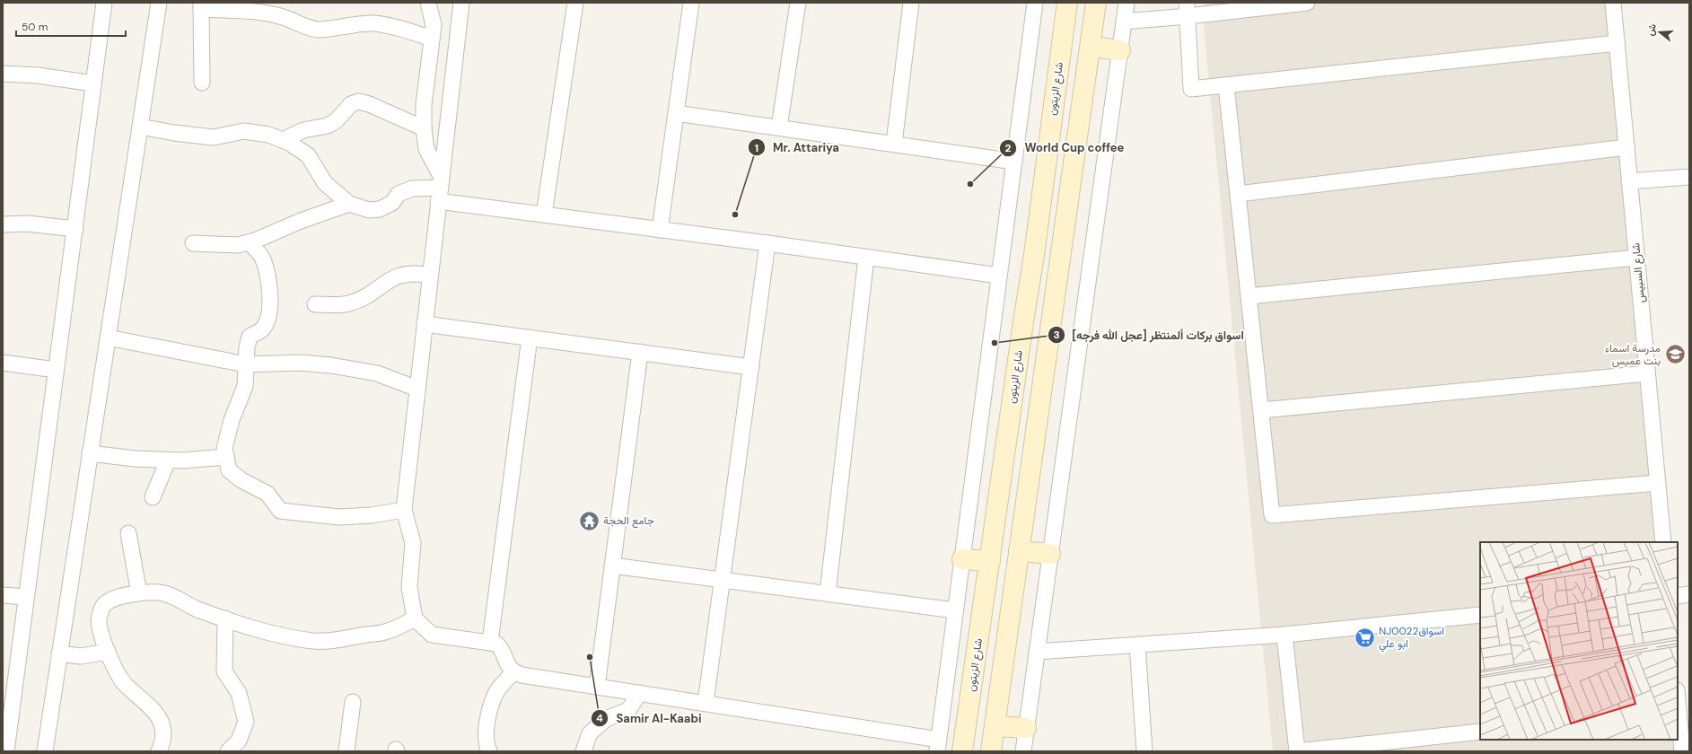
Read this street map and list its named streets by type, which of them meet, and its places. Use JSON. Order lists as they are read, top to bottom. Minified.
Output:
{"streets":{"main road":["شارع الزيتون"],"street":["شارع السبيس"]},"places":{"other":["World Cup coffee","Mr. Attariya","اسواق بركات ألمنتظر [عجل الله فرجه]","Samir Al-Kaabi"],"school or university":["مدرسة اسماء بنت عميس"],"temple":["جامع الحجة"],"supermarket":["NJ0022اسواق ابو علي"]},"scale_bar":"50 m","north":"left"}
